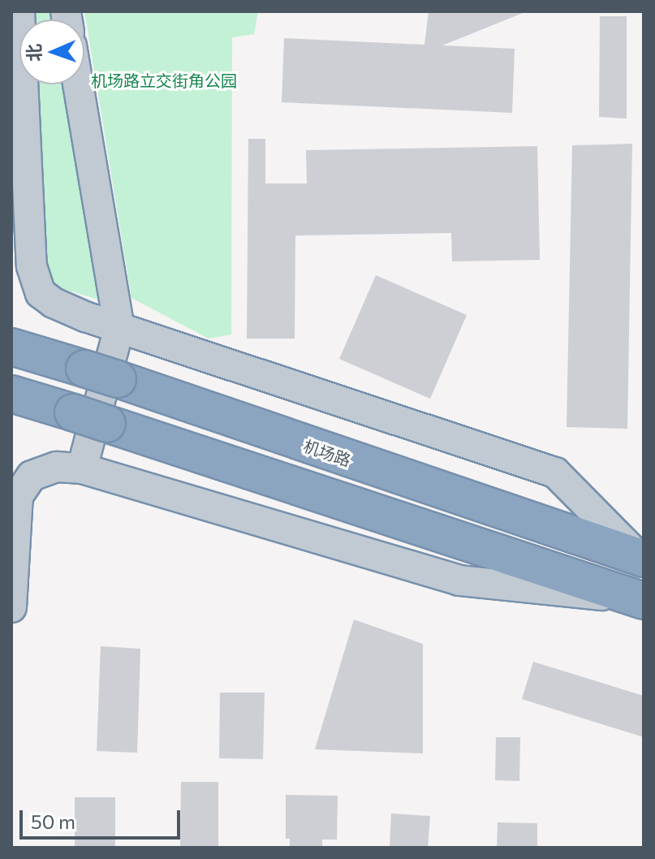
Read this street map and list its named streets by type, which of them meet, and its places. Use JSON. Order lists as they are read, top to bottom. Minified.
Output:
{"streets":{"highway":["机场路"]},"parks":["机场路立交街角公园"],"scale_bar":"50 m","north":"left"}
